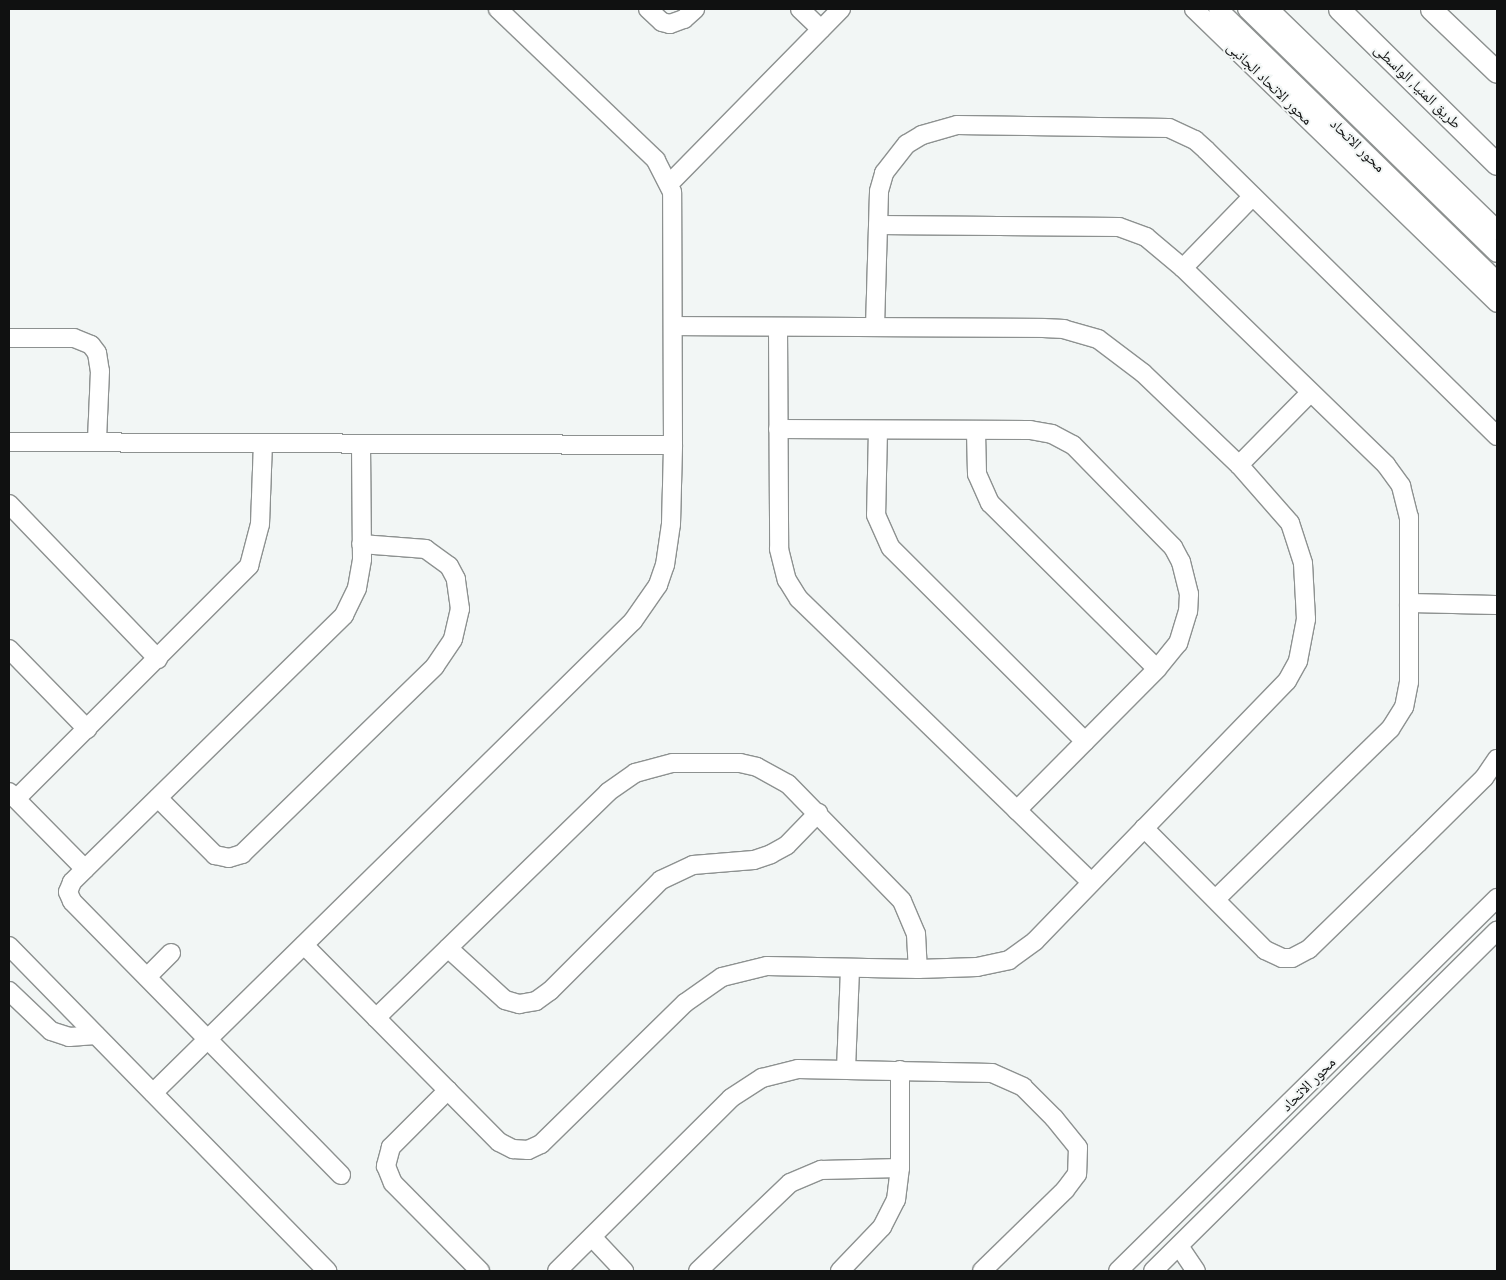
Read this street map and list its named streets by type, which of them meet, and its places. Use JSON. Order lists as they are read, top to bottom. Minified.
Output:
{"streets":{"main road":["طريق المنيا, الواسطى"],"street":["محور الاتحاد الجانبى","محور الاتحاد"]}}
